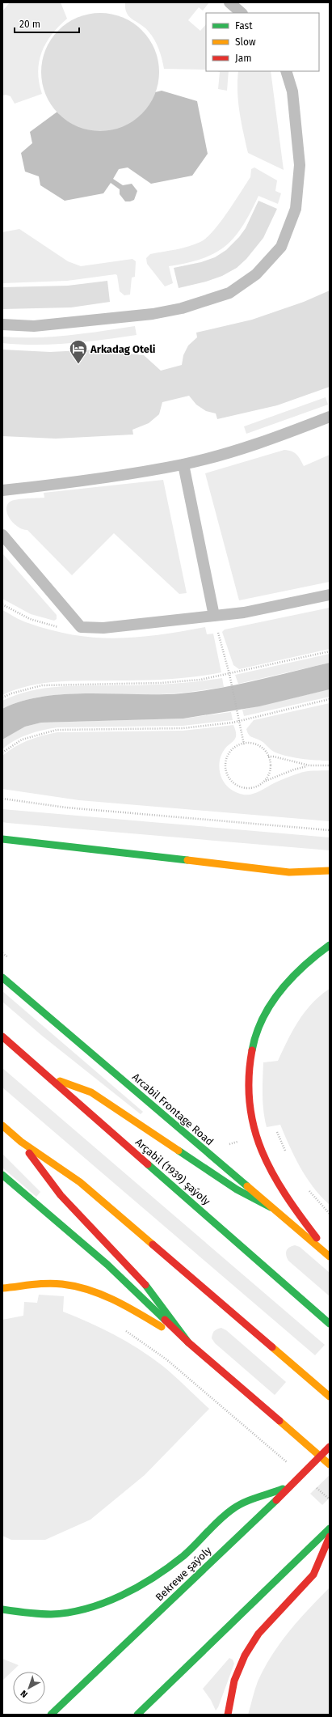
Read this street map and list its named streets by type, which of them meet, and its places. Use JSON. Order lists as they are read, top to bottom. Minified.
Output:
{"streets":{"main road":["Arcabil Frontage Road","Arçabil (1939) şaýoly","Bekrewe şaýoly"]},"places":{"hotel":["Arkadag Oteli"]},"legend":["Fast","Slow","Jam"],"scale_bar":"20 m","north":"bottom left"}
